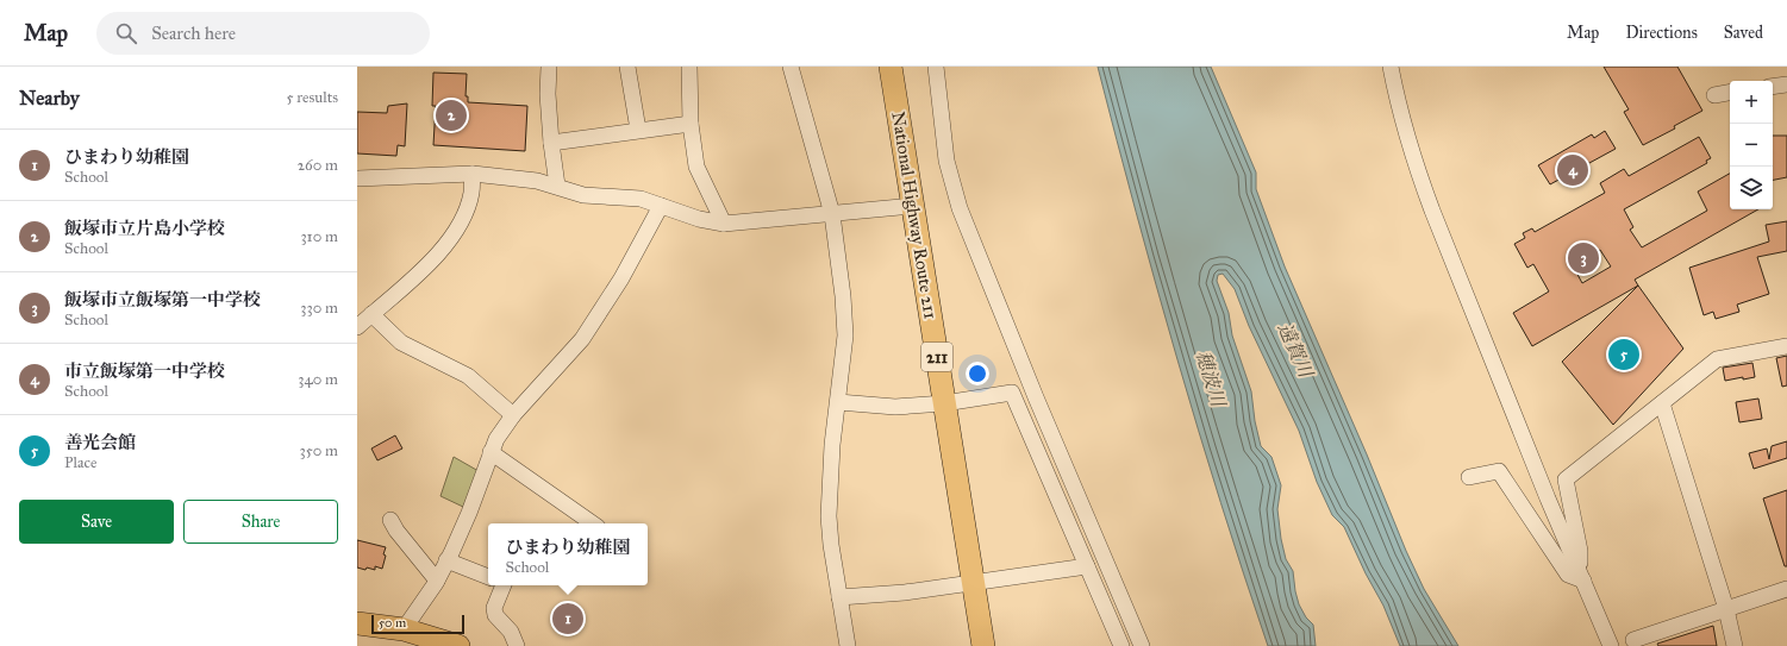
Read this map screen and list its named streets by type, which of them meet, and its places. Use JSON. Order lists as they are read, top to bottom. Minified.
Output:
{"streets":{"highway":["National Highway Route 211","211"]},"water":["遠賀川","穂波川"],"scale_bar":"50 m","page":{"header":"Map","search":"Search here","nav":["Map","Directions","Saved"],"heading":["Nearby","5 results"],"map_buttons":["+","−"],"pins":["2","4","3","5","1"],"list":[{"mark":"1","name":"ひまわり幼稚園","note":"School","value":"260 m"},{"mark":"2","name":"飯塚市立片島小学校","note":"School","value":"310 m"},{"mark":"3","name":"飯塚市立飯塚第一中学校","note":"School","value":"330 m"},{"mark":"4","name":"市立飯塚第一中学校","note":"School","value":"340 m"},{"mark":"5","name":"善光会館","note":"Place","value":"350 m"}],"buttons":["Save","Share"],"popup":["ひまわり幼稚園","School"],"scale":"50 m"}}
